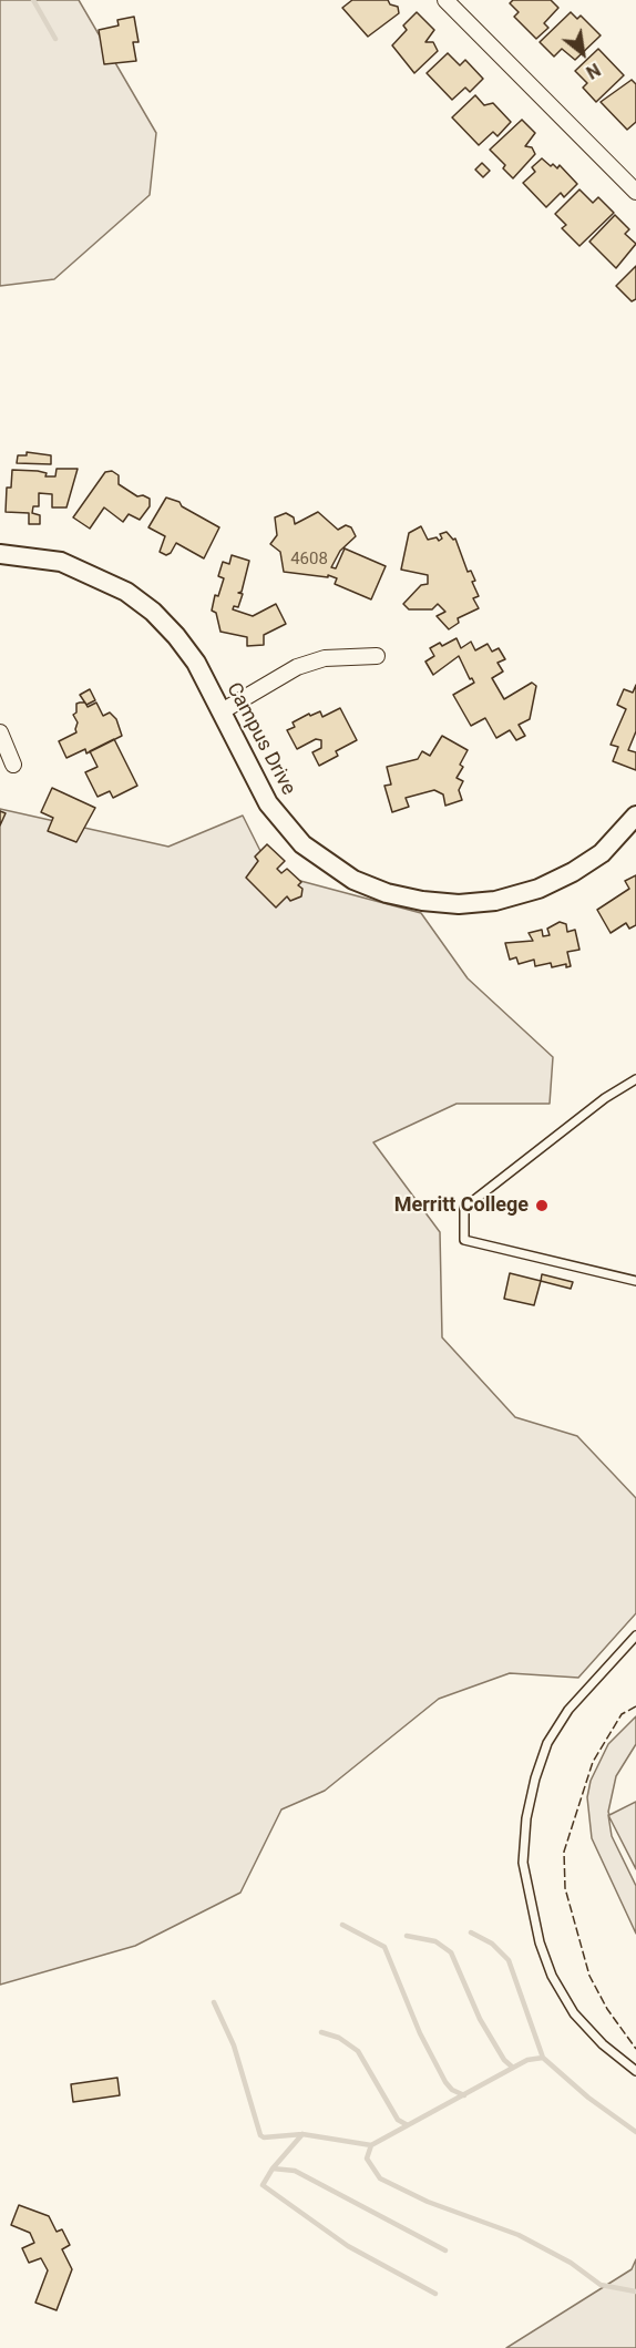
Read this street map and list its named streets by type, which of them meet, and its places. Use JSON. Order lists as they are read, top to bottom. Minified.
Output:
{"streets":{"street":["Campus Drive"]},"places":["Merritt College"],"house_numbers":["4608"],"north":"bottom right"}
